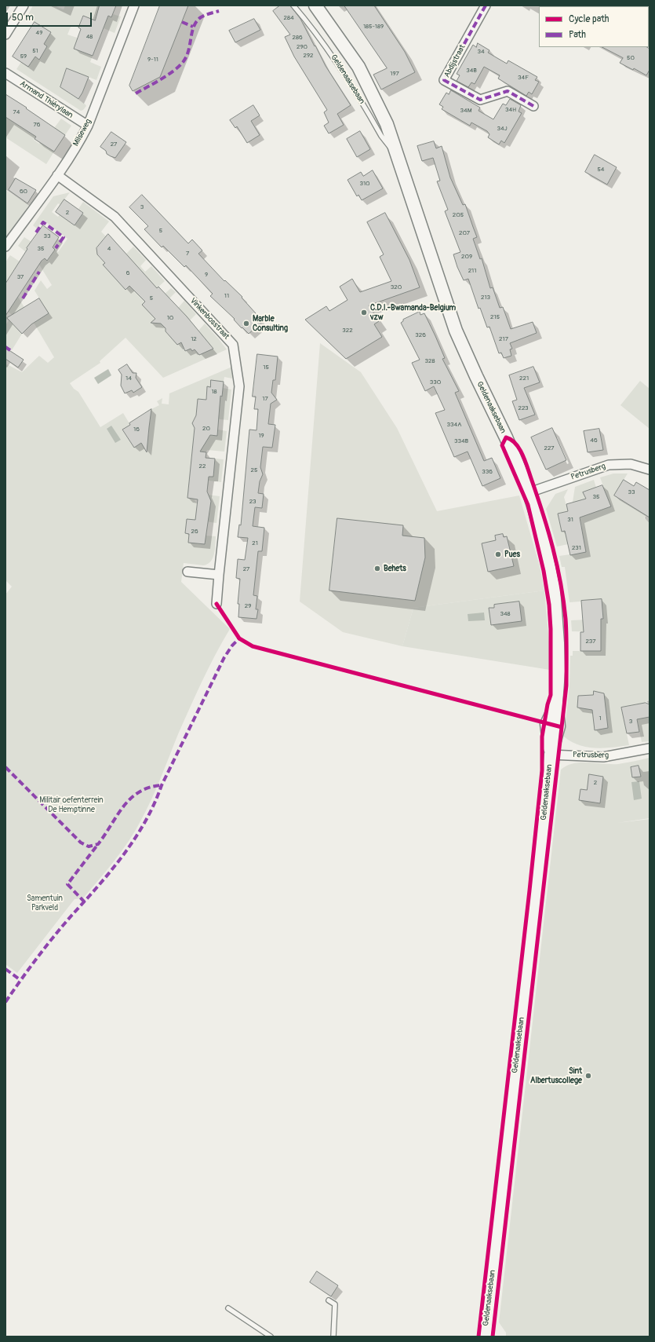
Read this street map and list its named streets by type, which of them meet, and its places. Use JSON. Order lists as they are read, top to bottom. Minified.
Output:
{"streets":{"street":["Abdijstraat","Geldenaaksebaan","Armand Thiérylaan","Milseweg","Vinkenbosstraat","Petrusberg"]},"crossings":[["Geldenaaksebaan","Petrusberg"],["Armand Thiérylaan","Milseweg"],["Milseweg","Vinkenbosstraat"]],"parks":["Militair oefenterrein De Hemptinne","Samentuin Parkveld"],"places":["C.D.I.-Bwamanda-Belgium vzw","Marble Consulting","Pues","Behets","Sint Albertuscollege"],"house_numbers":["284","185-189","49","48","286","290","51","34","292","59","50","9-11","34B","197","34F","34H","34M","74","76","34J","27","54","310","60","3","2","205","5","207","33","35","4","7","209","211","6","9","37","320","11","213","5","215","10","322","326","12","217","328","15","14","221","330","18","17","223","334A","20","16","19","46","334B","227","22","25","336","33","35","23","31","26","21","231","27","29","348","237","1","3","2"],"legend":["Cycle path","Path"],"scale_bar":"50 m"}
